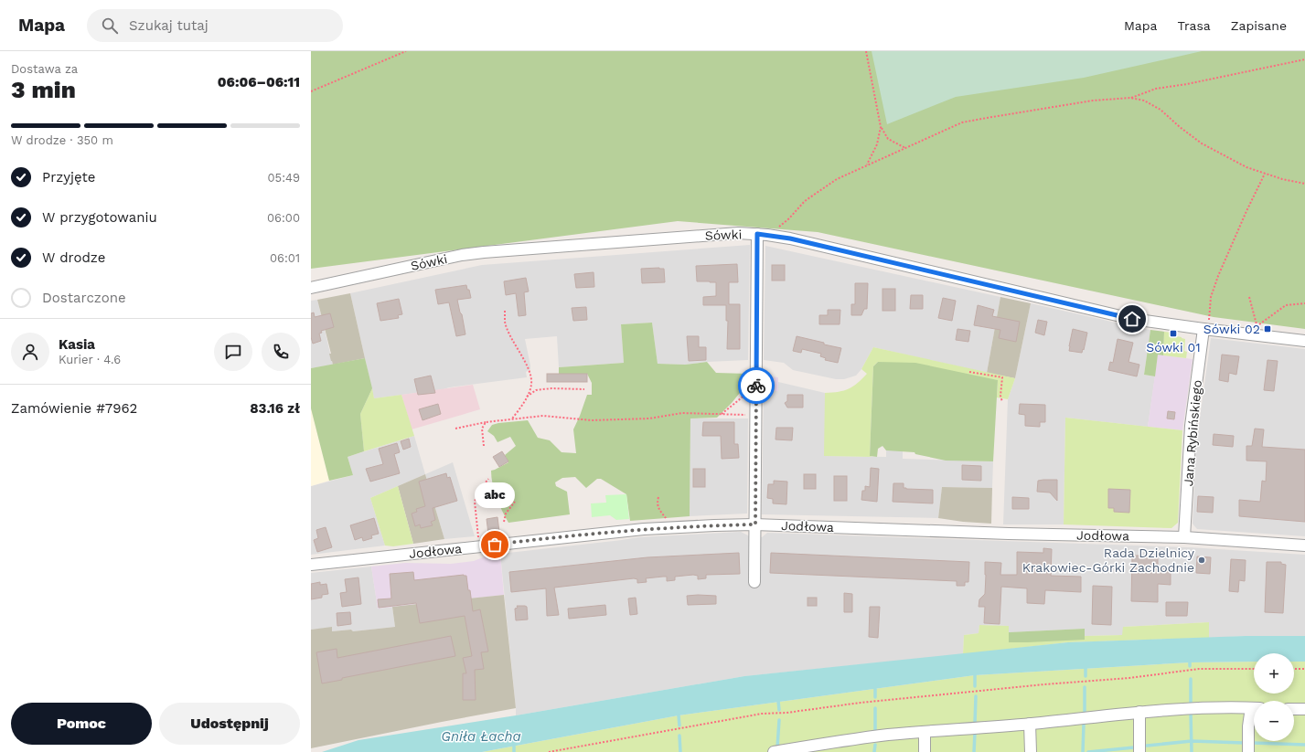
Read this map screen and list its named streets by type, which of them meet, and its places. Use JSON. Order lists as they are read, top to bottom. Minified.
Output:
{"streets":{"street":["Sówki","Jana Rybińskiego","Jodłowa"]},"crossings":[["Sówki","Jana Rybińskiego"],["Jana Rybińskiego","Jodłowa"]],"water":["Gniła Łacha"],"places":{"transit":["Sówki 02","Sówki 01"],"other":["abc","Rada Dzielnicy Krakowiec-Górki Zachodnie"]},"page":{"header":"Mapa","search":"Szukaj tutaj","nav":["Mapa","Trasa","Zapisane"],"heading":["3 min","Dostawa za","06:06–06:11"],"panel":["Kasia","Kurier · 4.6","Zamówienie #7962","83.16 zł"],"bar":"W drodze · 350 m","list":[["Przyjęte","05:49"],["W przygotowaniu","06:00"],["W drodze","06:01"],"Dostarczone"],"bubble":"abc","map_buttons":["+","−"],"buttons":["Pomoc","Udostępnij"]}}
